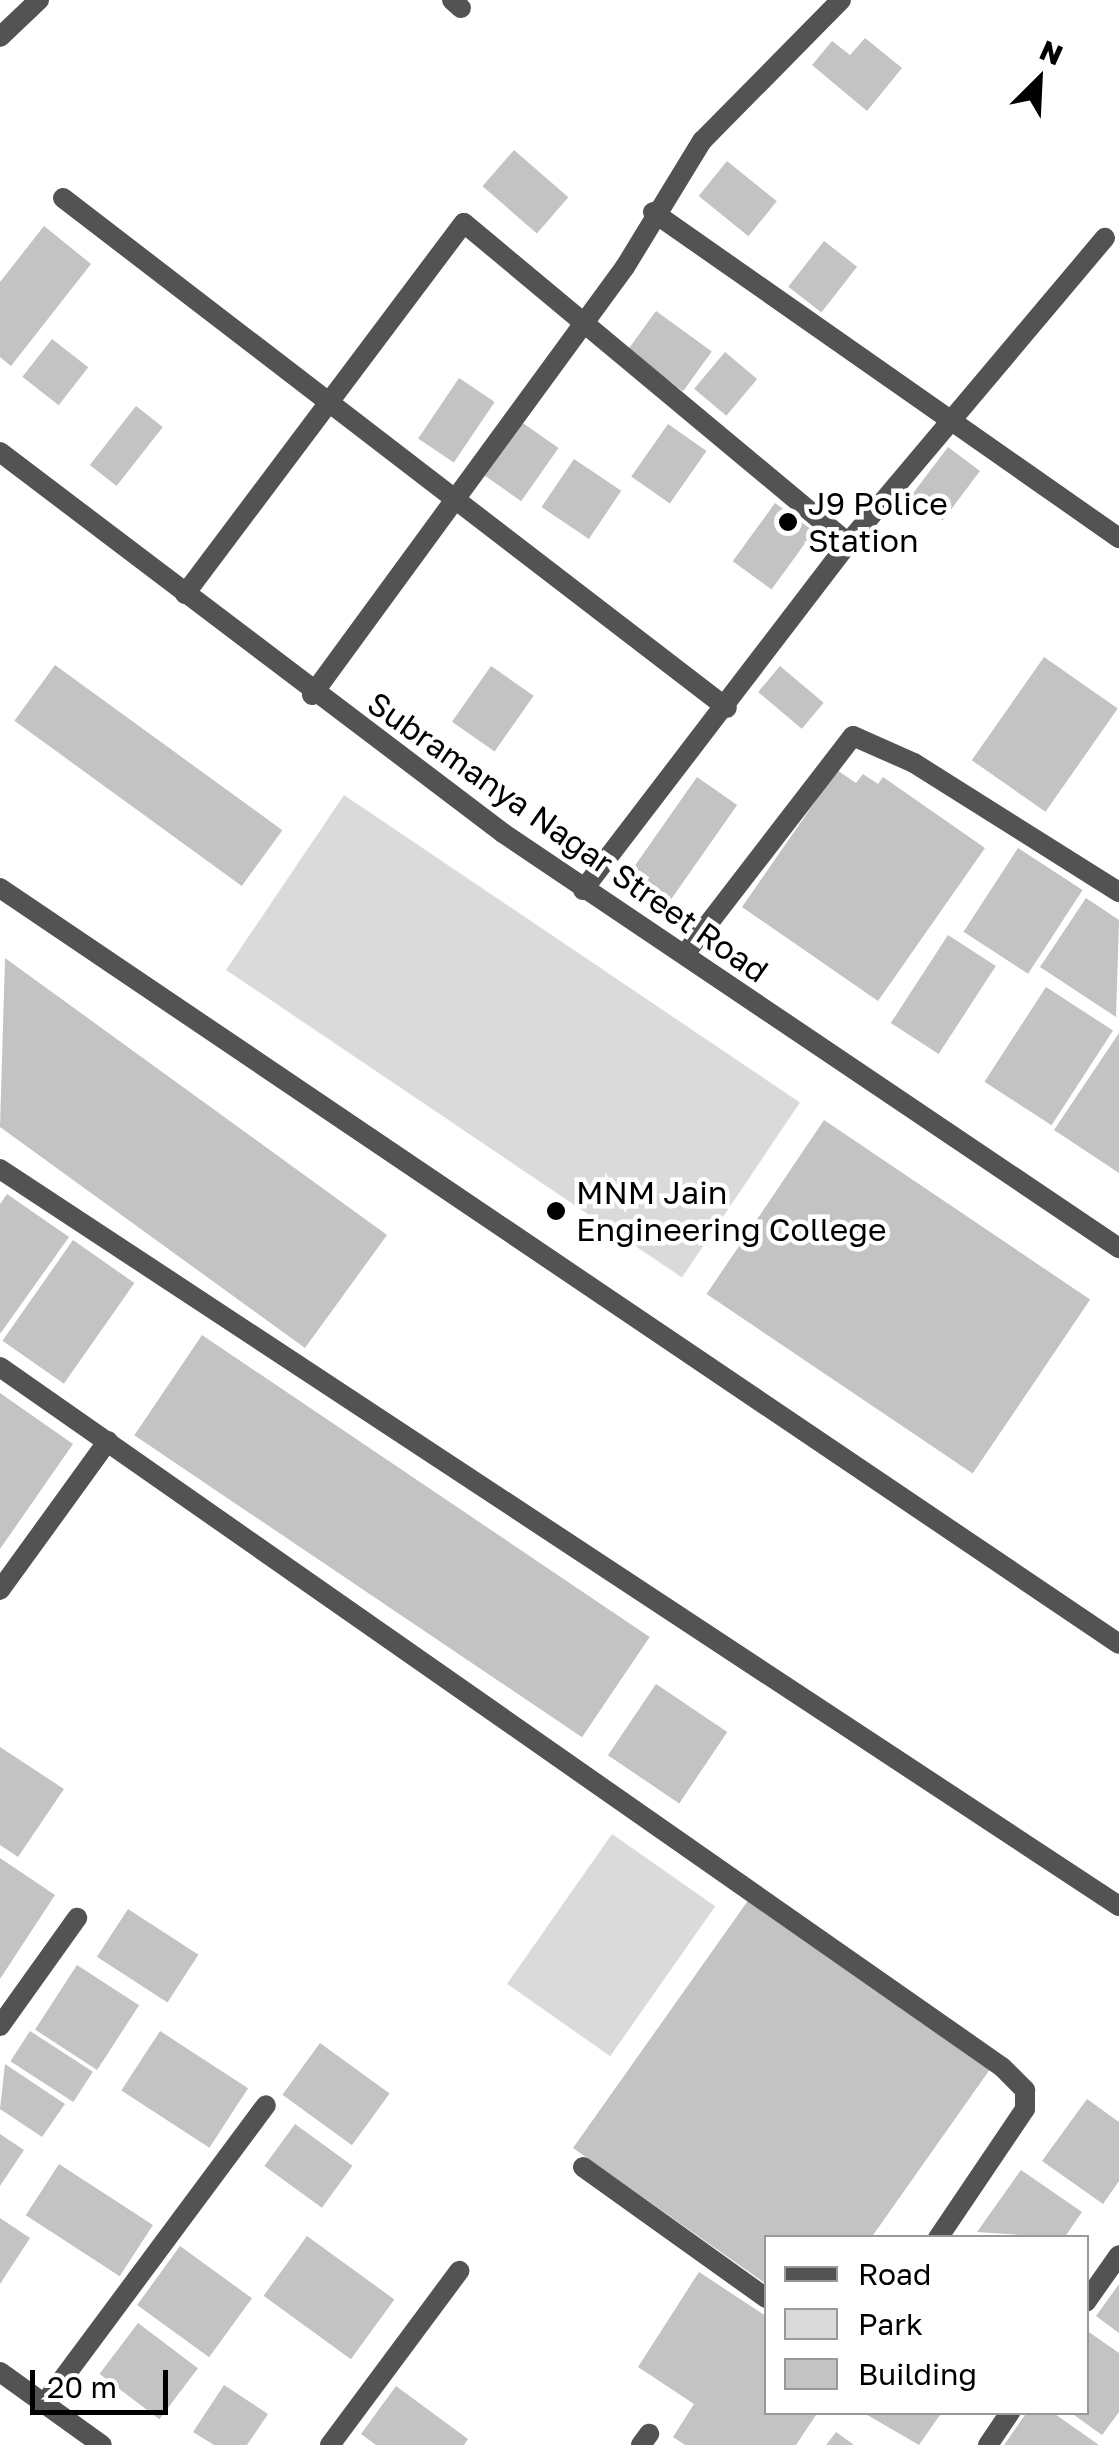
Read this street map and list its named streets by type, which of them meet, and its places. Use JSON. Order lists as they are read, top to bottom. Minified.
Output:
{"streets":{"street":["Subramanya Nagar Street Road"]},"places":["J9 Police Station","MNM Jain Engineering College"],"legend":["Road","Park","Building"],"scale_bar":"20 m","north":"top right"}
